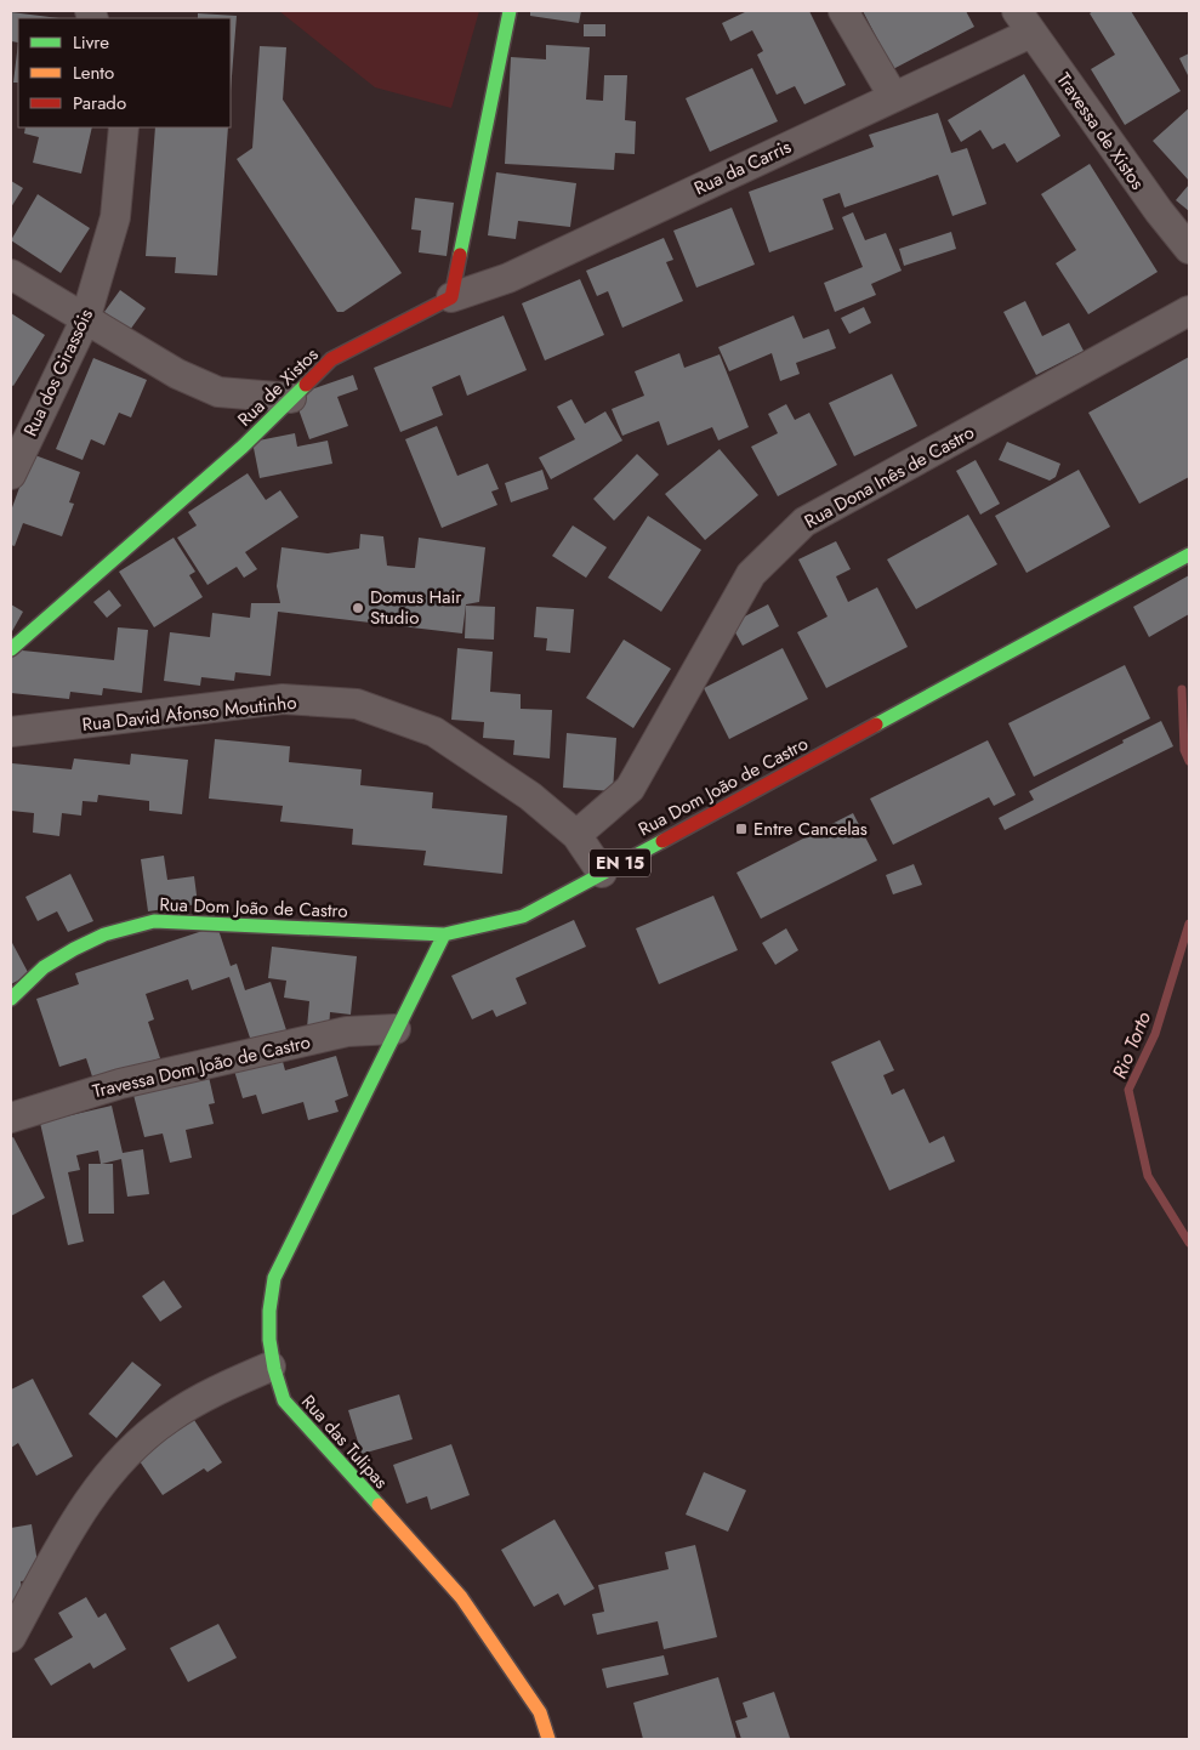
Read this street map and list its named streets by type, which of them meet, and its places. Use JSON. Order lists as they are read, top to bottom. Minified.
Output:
{"streets":{"street":["Travessa de Xistos","Rua da Carris","Rua dos Girassóis","Rua de Xistos","Rua Dona Inês de Castro","Rua David Afonso Moutinho","Rua Dom João de Castro","EN 15","Travessa Dom João de Castro","Rua das Tulipas"]},"crossings":[["Travessa de Xistos","Rua da Carris"],["Rua da Carris","Rua de Xistos"],["Rua Dona Inês de Castro","Rua David Afonso Moutinho"],["Rua David Afonso Moutinho","Rua Dom João de Castro"],["Rua Dom João de Castro","Rua das Tulipas"],["Travessa Dom João de Castro","Rua das Tulipas"]],"water":["Rio Torto"],"places":{"other":["Domus Hair Studio"],"transit":["Entre Cancelas"]},"legend":["Livre","Lento","Parado"]}
